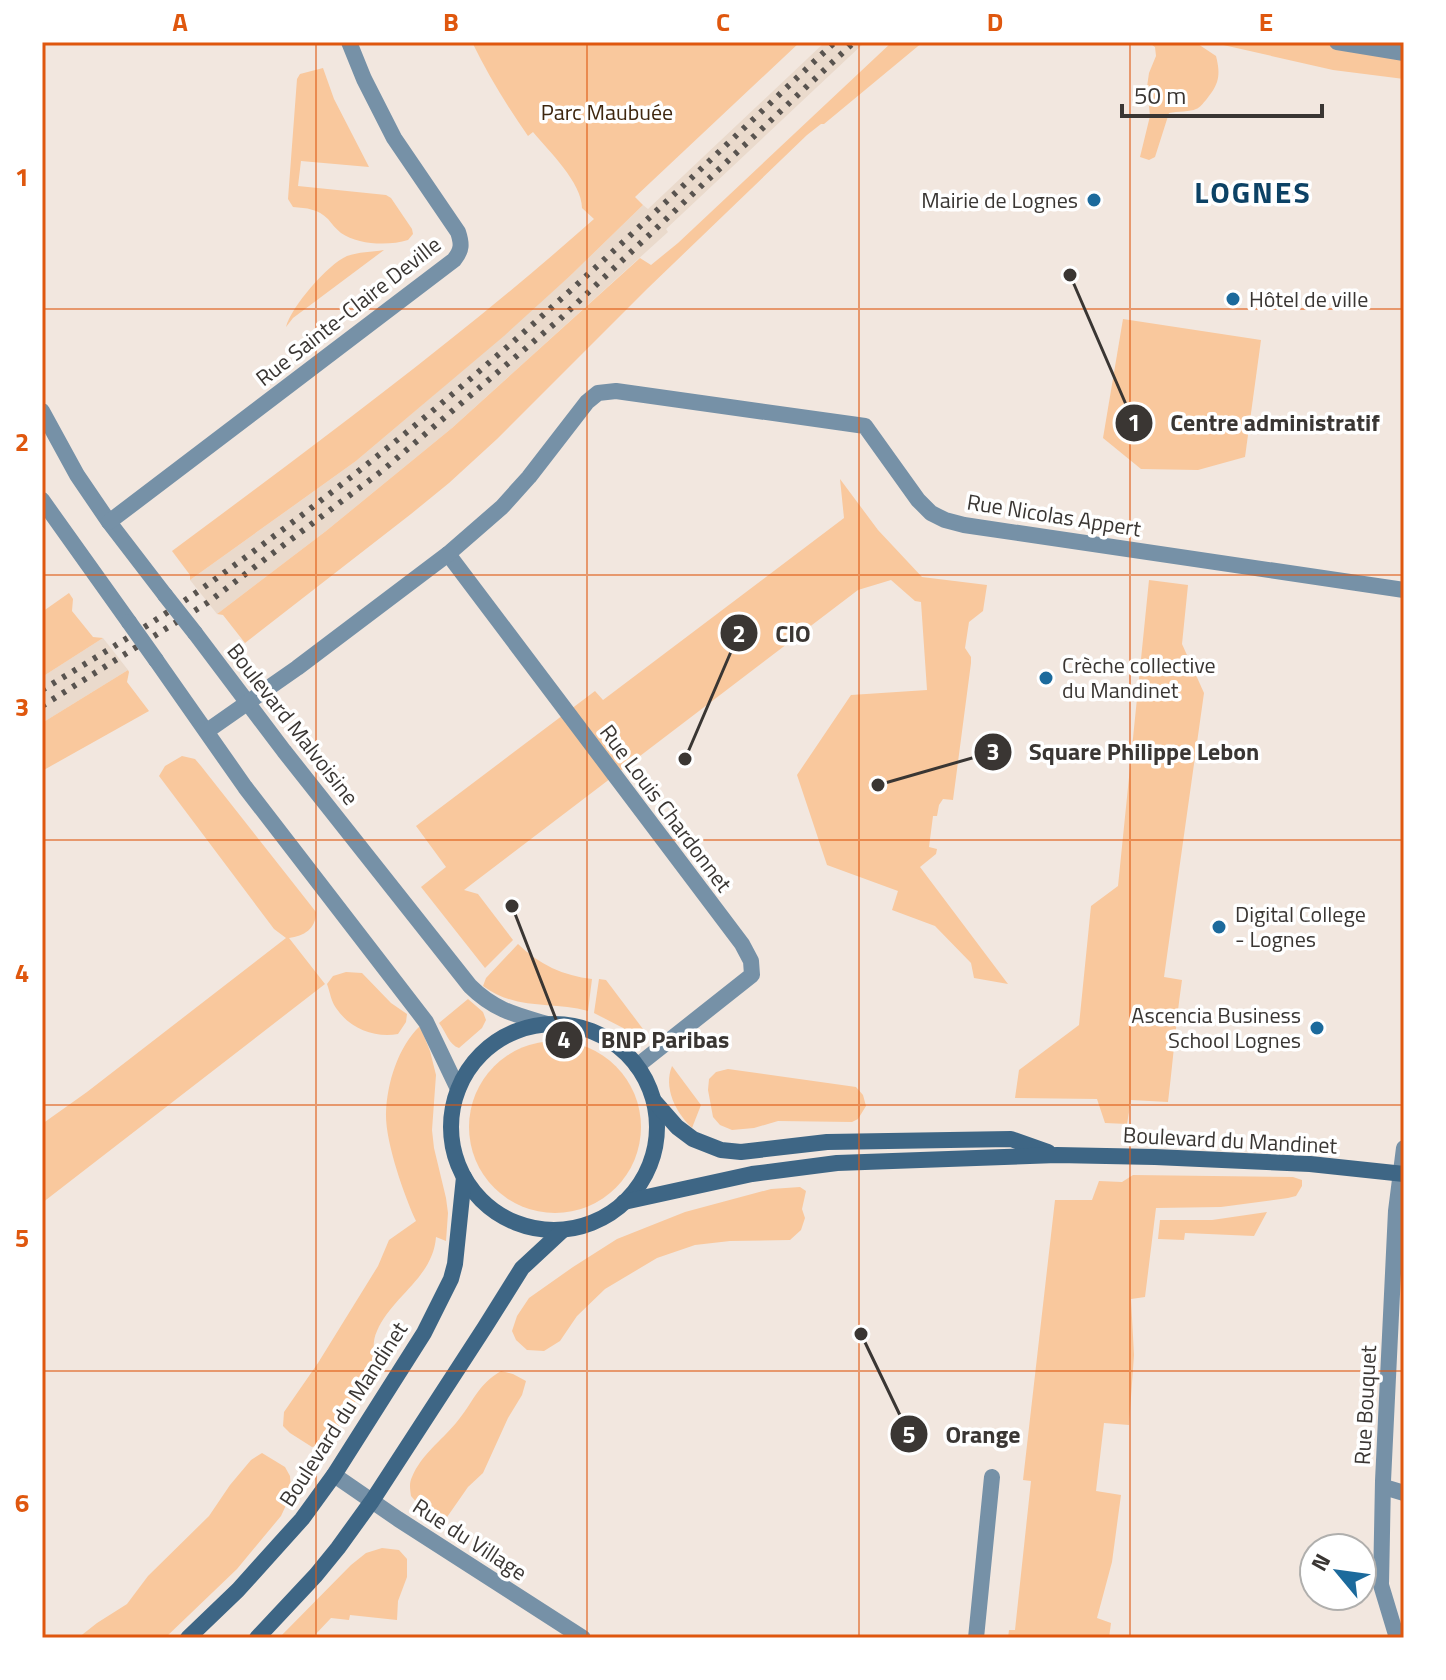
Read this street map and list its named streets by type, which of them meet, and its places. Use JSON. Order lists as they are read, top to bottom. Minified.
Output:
{"streets":{"street":["Rue Sainte-Claire Deville","Rue Nicolas Appert","Boulevard Malvoisine","Rue Louis Chardonnet","Boulevard du Mandinet","Rue Bouquet","Rue du Village"]},"crossings":[["Rue Sainte-Claire Deville","Boulevard Malvoisine"],["Rue Nicolas Appert","Rue Louis Chardonnet"],["Boulevard Malvoisine","Rue Louis Chardonnet"],["Boulevard Malvoisine","Boulevard du Mandinet"],["Rue Louis Chardonnet","Boulevard du Mandinet"],["Boulevard du Mandinet","Rue Bouquet"],["Boulevard du Mandinet","Rue du Village"]],"districts":["LOGNES"],"parks":["Parc Maubuée"],"places":["Mairie de Lognes","Centre administratif","Hôtel de ville","Crèche collective du Mandinet","CIO","Square Philippe Lebon","BNP Paribas","Digital College - Lognes","Ascencia Business School Lognes","Orange"],"scale_bar":"50 m","north":"top left","grid":{"columns":["A","B","C","D","E"],"rows":["1","2","3","4","5","6"]}}
